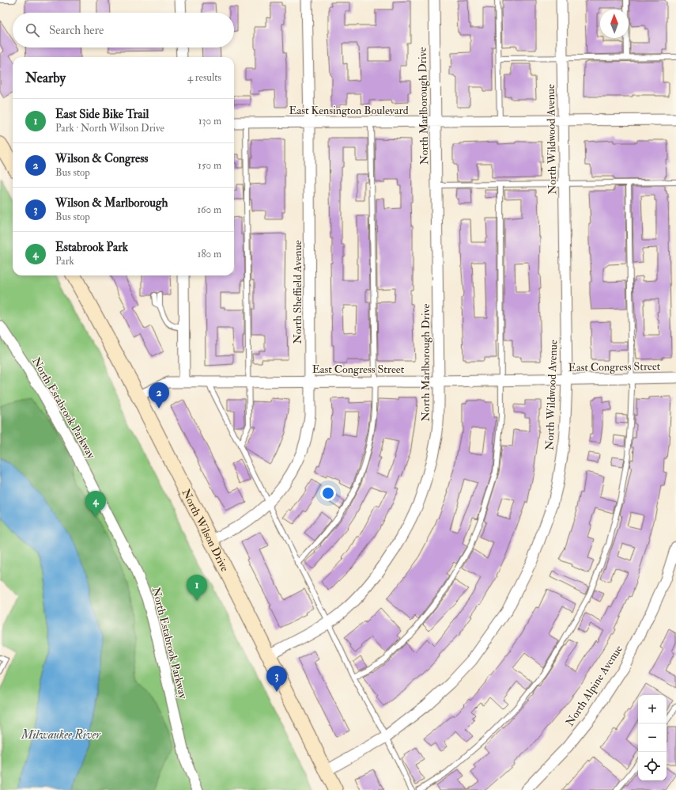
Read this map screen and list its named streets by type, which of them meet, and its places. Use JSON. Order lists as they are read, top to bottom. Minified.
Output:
{"streets":{"street":["North Marlborough Drive","East Kensington Boulevard","North Wildwood Avenue","North Sheffield Avenue","East Congress Street","North Estabrook Parkway","North Wilson Drive","North Alpine Avenue"]},"crossings":[["North Marlborough Drive","East Kensington Boulevard"],["North Marlborough Drive","East Congress Street"],["North Marlborough Drive","North Wilson Drive"],["East Kensington Boulevard","North Wildwood Avenue"],["East Kensington Boulevard","North Sheffield Avenue"],["North Wildwood Avenue","East Congress Street"],["North Wildwood Avenue","North Wilson Drive"],["North Sheffield Avenue","East Congress Street"],["North Sheffield Avenue","North Wilson Drive"],["East Congress Street","North Wilson Drive"]],"water":["Milwaukee River"],"north":"top","page":{"search":"Search here","heading":["Nearby","4 results"],"list":[{"mark":"1","name":"East Side Bike Trail","note":"Park · North Wilson Drive","value":"130 m"},{"mark":"2","name":"Wilson & Congress","note":"Bus stop","value":"150 m"},{"mark":"3","name":"Wilson & Marlborough","note":"Bus stop","value":"160 m"},{"mark":"4","name":"Estabrook Park","note":"Park","value":"180 m"}],"pins":["2","4","1","3"],"map_buttons":["+","−"]}}
